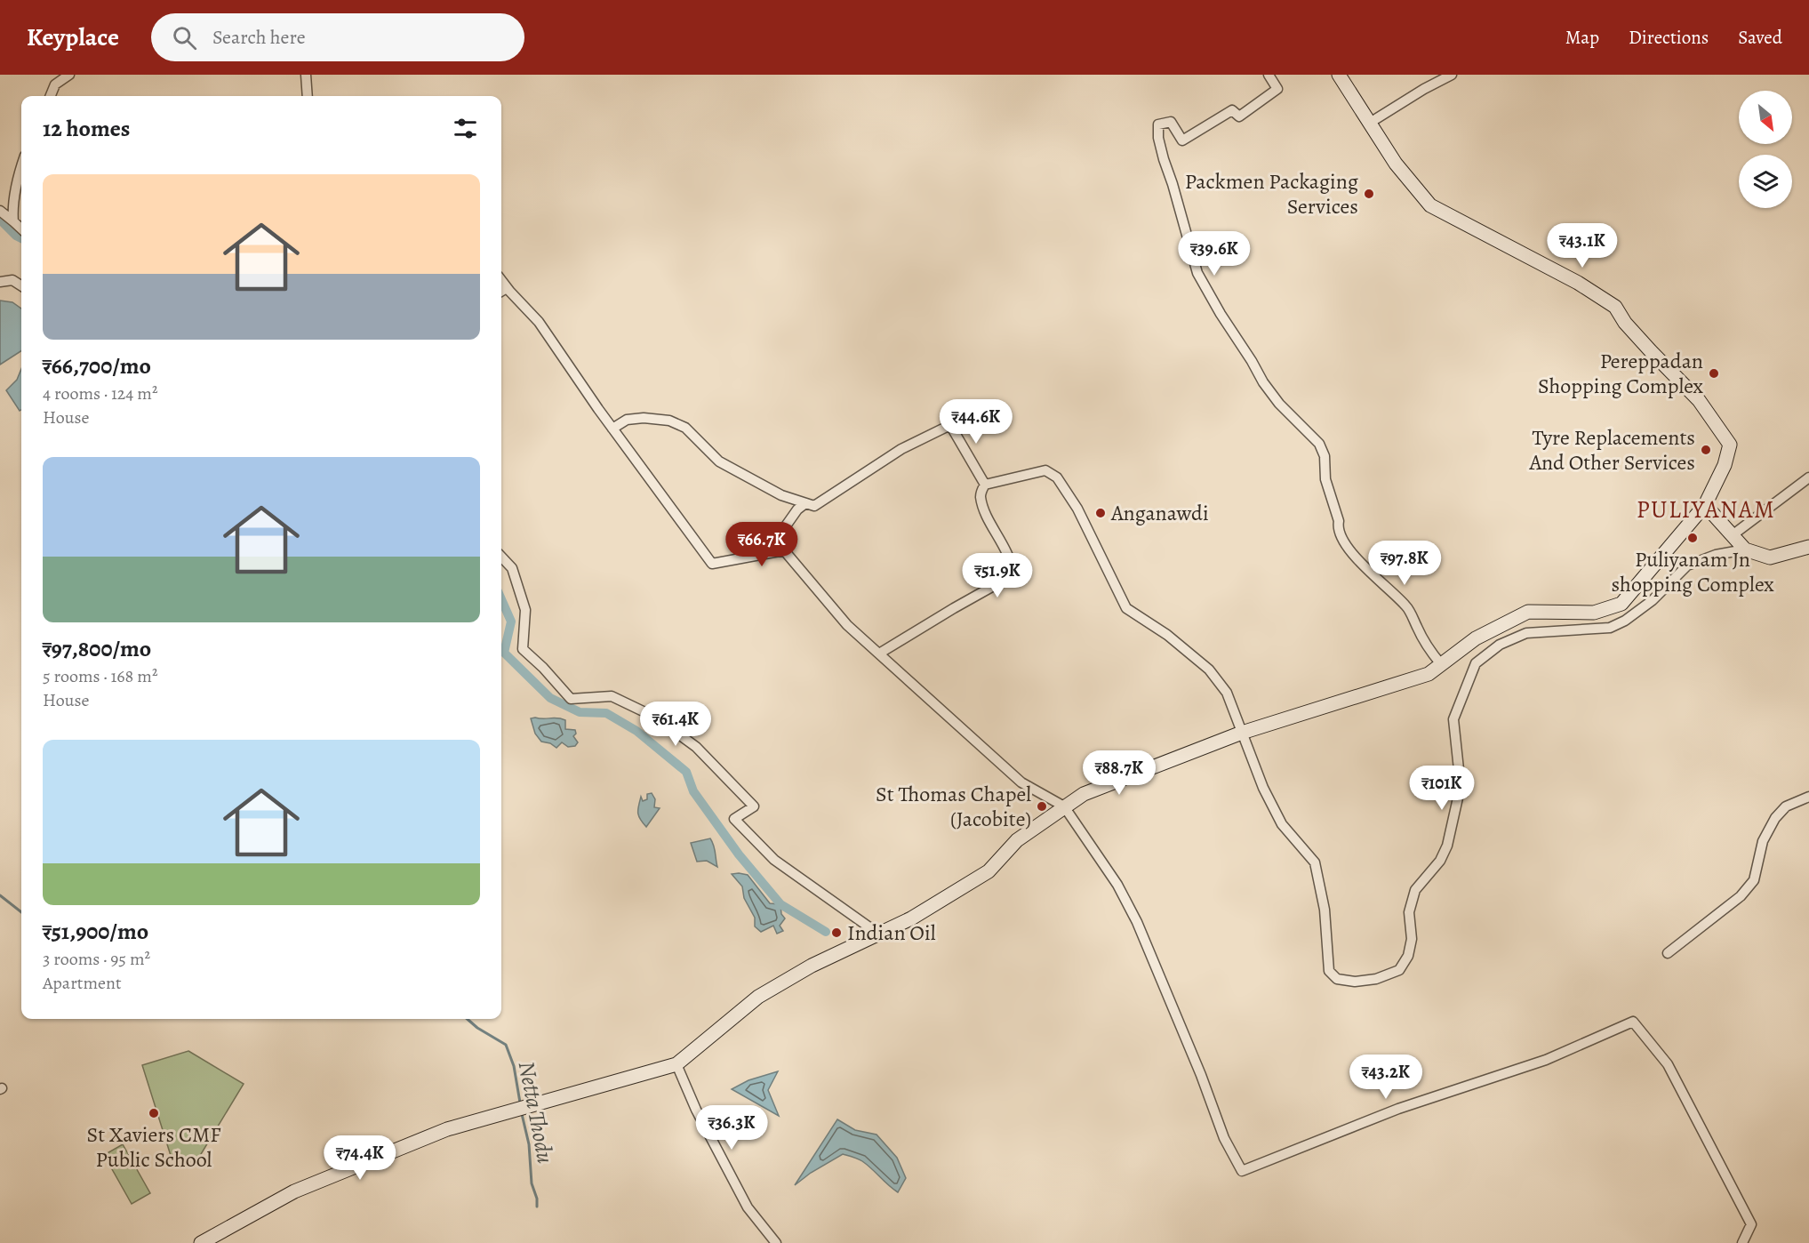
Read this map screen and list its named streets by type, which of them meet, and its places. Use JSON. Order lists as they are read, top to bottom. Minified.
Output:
{"districts":["PULIYANAM"],"water":["Netta Thodu"],"places":["Packmen Packaging Services","Pereppadan Shopping Complex","Tyre Replacements And Other Services","Anganawdi","Puliyanam Jn shopping Complex","St Thomas Chapel (Jacobite)","Indian Oil","St Xaviers CMF Public School"],"north":"bottom right","page":{"header":"Keyplace","search":"Search here","nav":["Map","Directions","Saved"],"heading":"12 homes","list":[{"name":"₹66,700/mo","note":"4 rooms · 124 m² · House"},{"name":"₹97,800/mo","note":"5 rooms · 168 m² · House"},{"name":"₹51,900/mo","note":"3 rooms · 95 m² · Apartment"}],"price":["₹43.1K","₹39.6K","₹44.6K","₹66.7K","₹97.8K","₹51.9K","₹61.4K","₹88.7K","₹101K","₹43.2K","₹36.3K","₹74.4K"]}}
